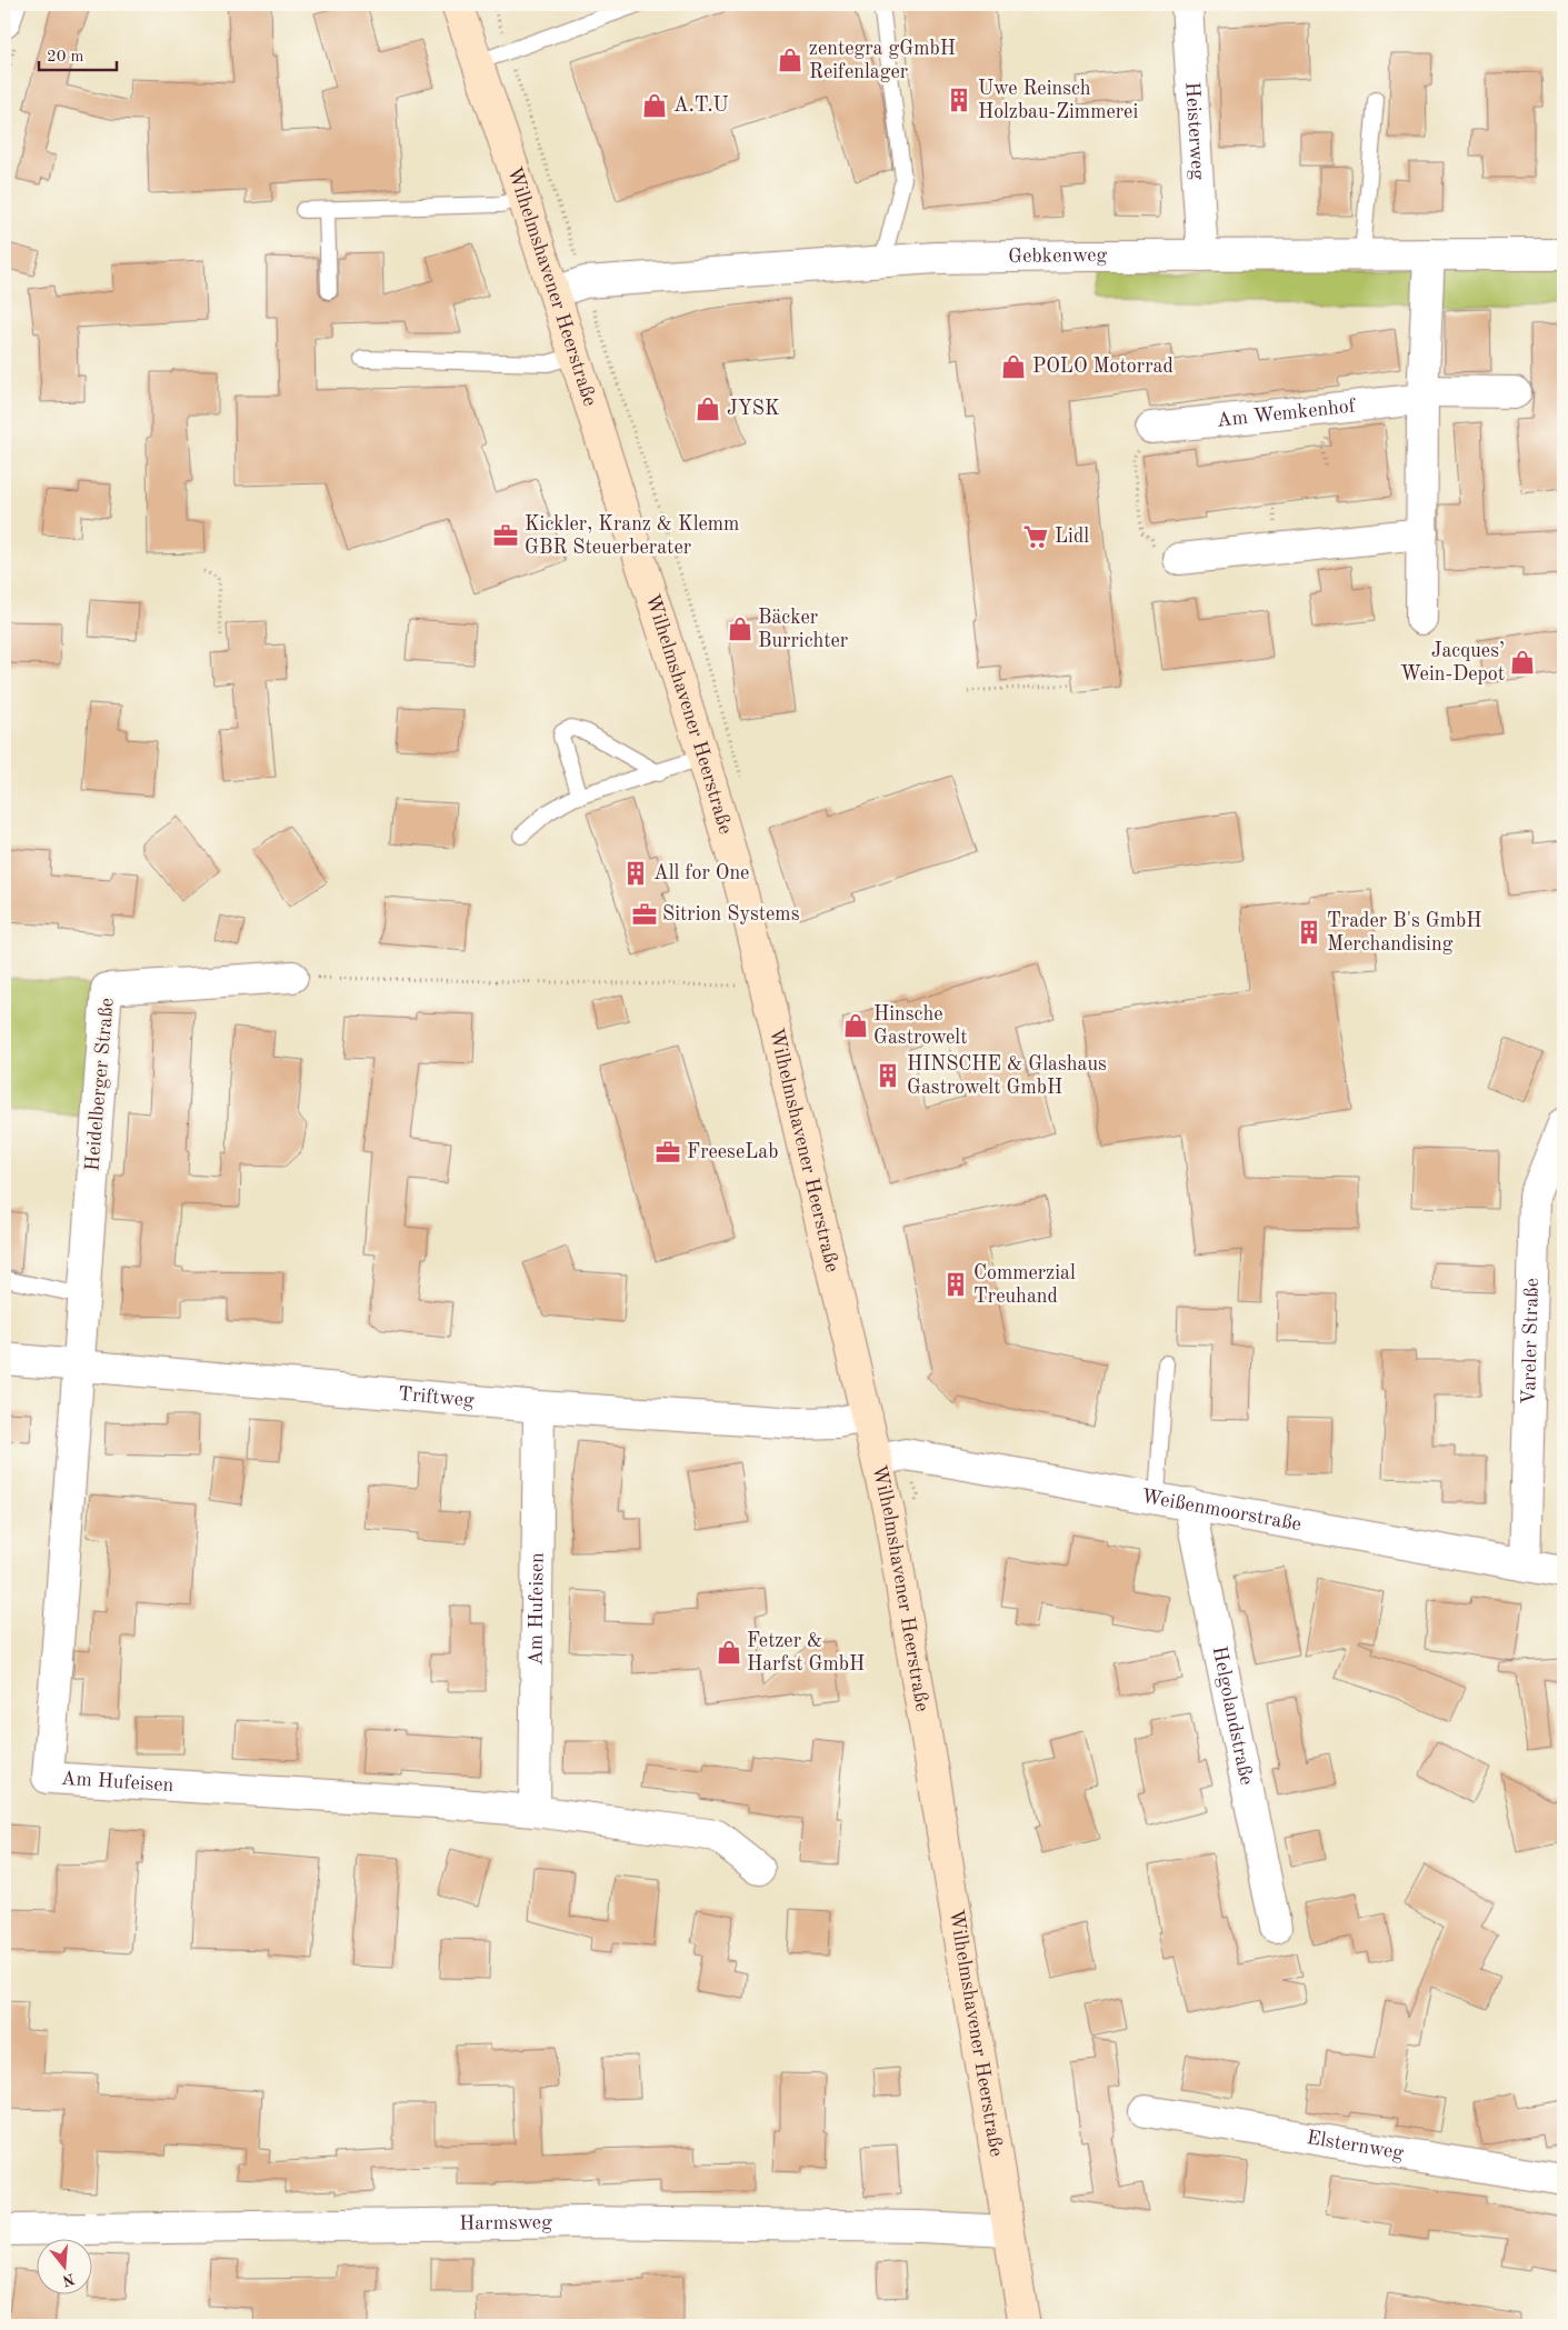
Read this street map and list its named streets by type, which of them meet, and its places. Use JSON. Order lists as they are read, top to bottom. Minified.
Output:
{"streets":{"street":["Heisterweg","Gebkenweg","Wilhelmshavener Heerstraße","Am Wemkenhof","Heidelberger Straße","Vareler Straße","Triftweg","Weißenmoorstraße","Am Hufeisen","Helgolandstraße","Elsternweg","Harmsweg"]},"crossings":[["Heisterweg","Gebkenweg"],["Gebkenweg","Wilhelmshavener Heerstraße"],["Wilhelmshavener Heerstraße","Triftweg"],["Wilhelmshavener Heerstraße","Weißenmoorstraße"],["Wilhelmshavener Heerstraße","Harmsweg"],["Heidelberger Straße","Triftweg"],["Heidelberger Straße","Am Hufeisen"],["Vareler Straße","Weißenmoorstraße"],["Triftweg","Am Hufeisen"],["Weißenmoorstraße","Helgolandstraße"]],"places":{"shop":["zentegra gGmbH Reifenlager","A.T.U","POLO Motorrad","JYSK","Bäcker Burrichter","Jacques’ Wein-Depot","Hinsche Gastrowelt","Fetzer & Harfst GmbH"],"building":["Uwe Reinsch Holzbau-Zimmerei","All for One","Trader B's GmbH Merchandising","HINSCHE & Glashaus Gastrowelt GmbH","Commerzial Treuhand"],"office":["Kickler, Kranz & Klemm GBR Steuerberater","Sitrion Systems","FreeseLab"],"supermarket":["Lidl"]},"scale_bar":"20 m","north":"bottom"}
